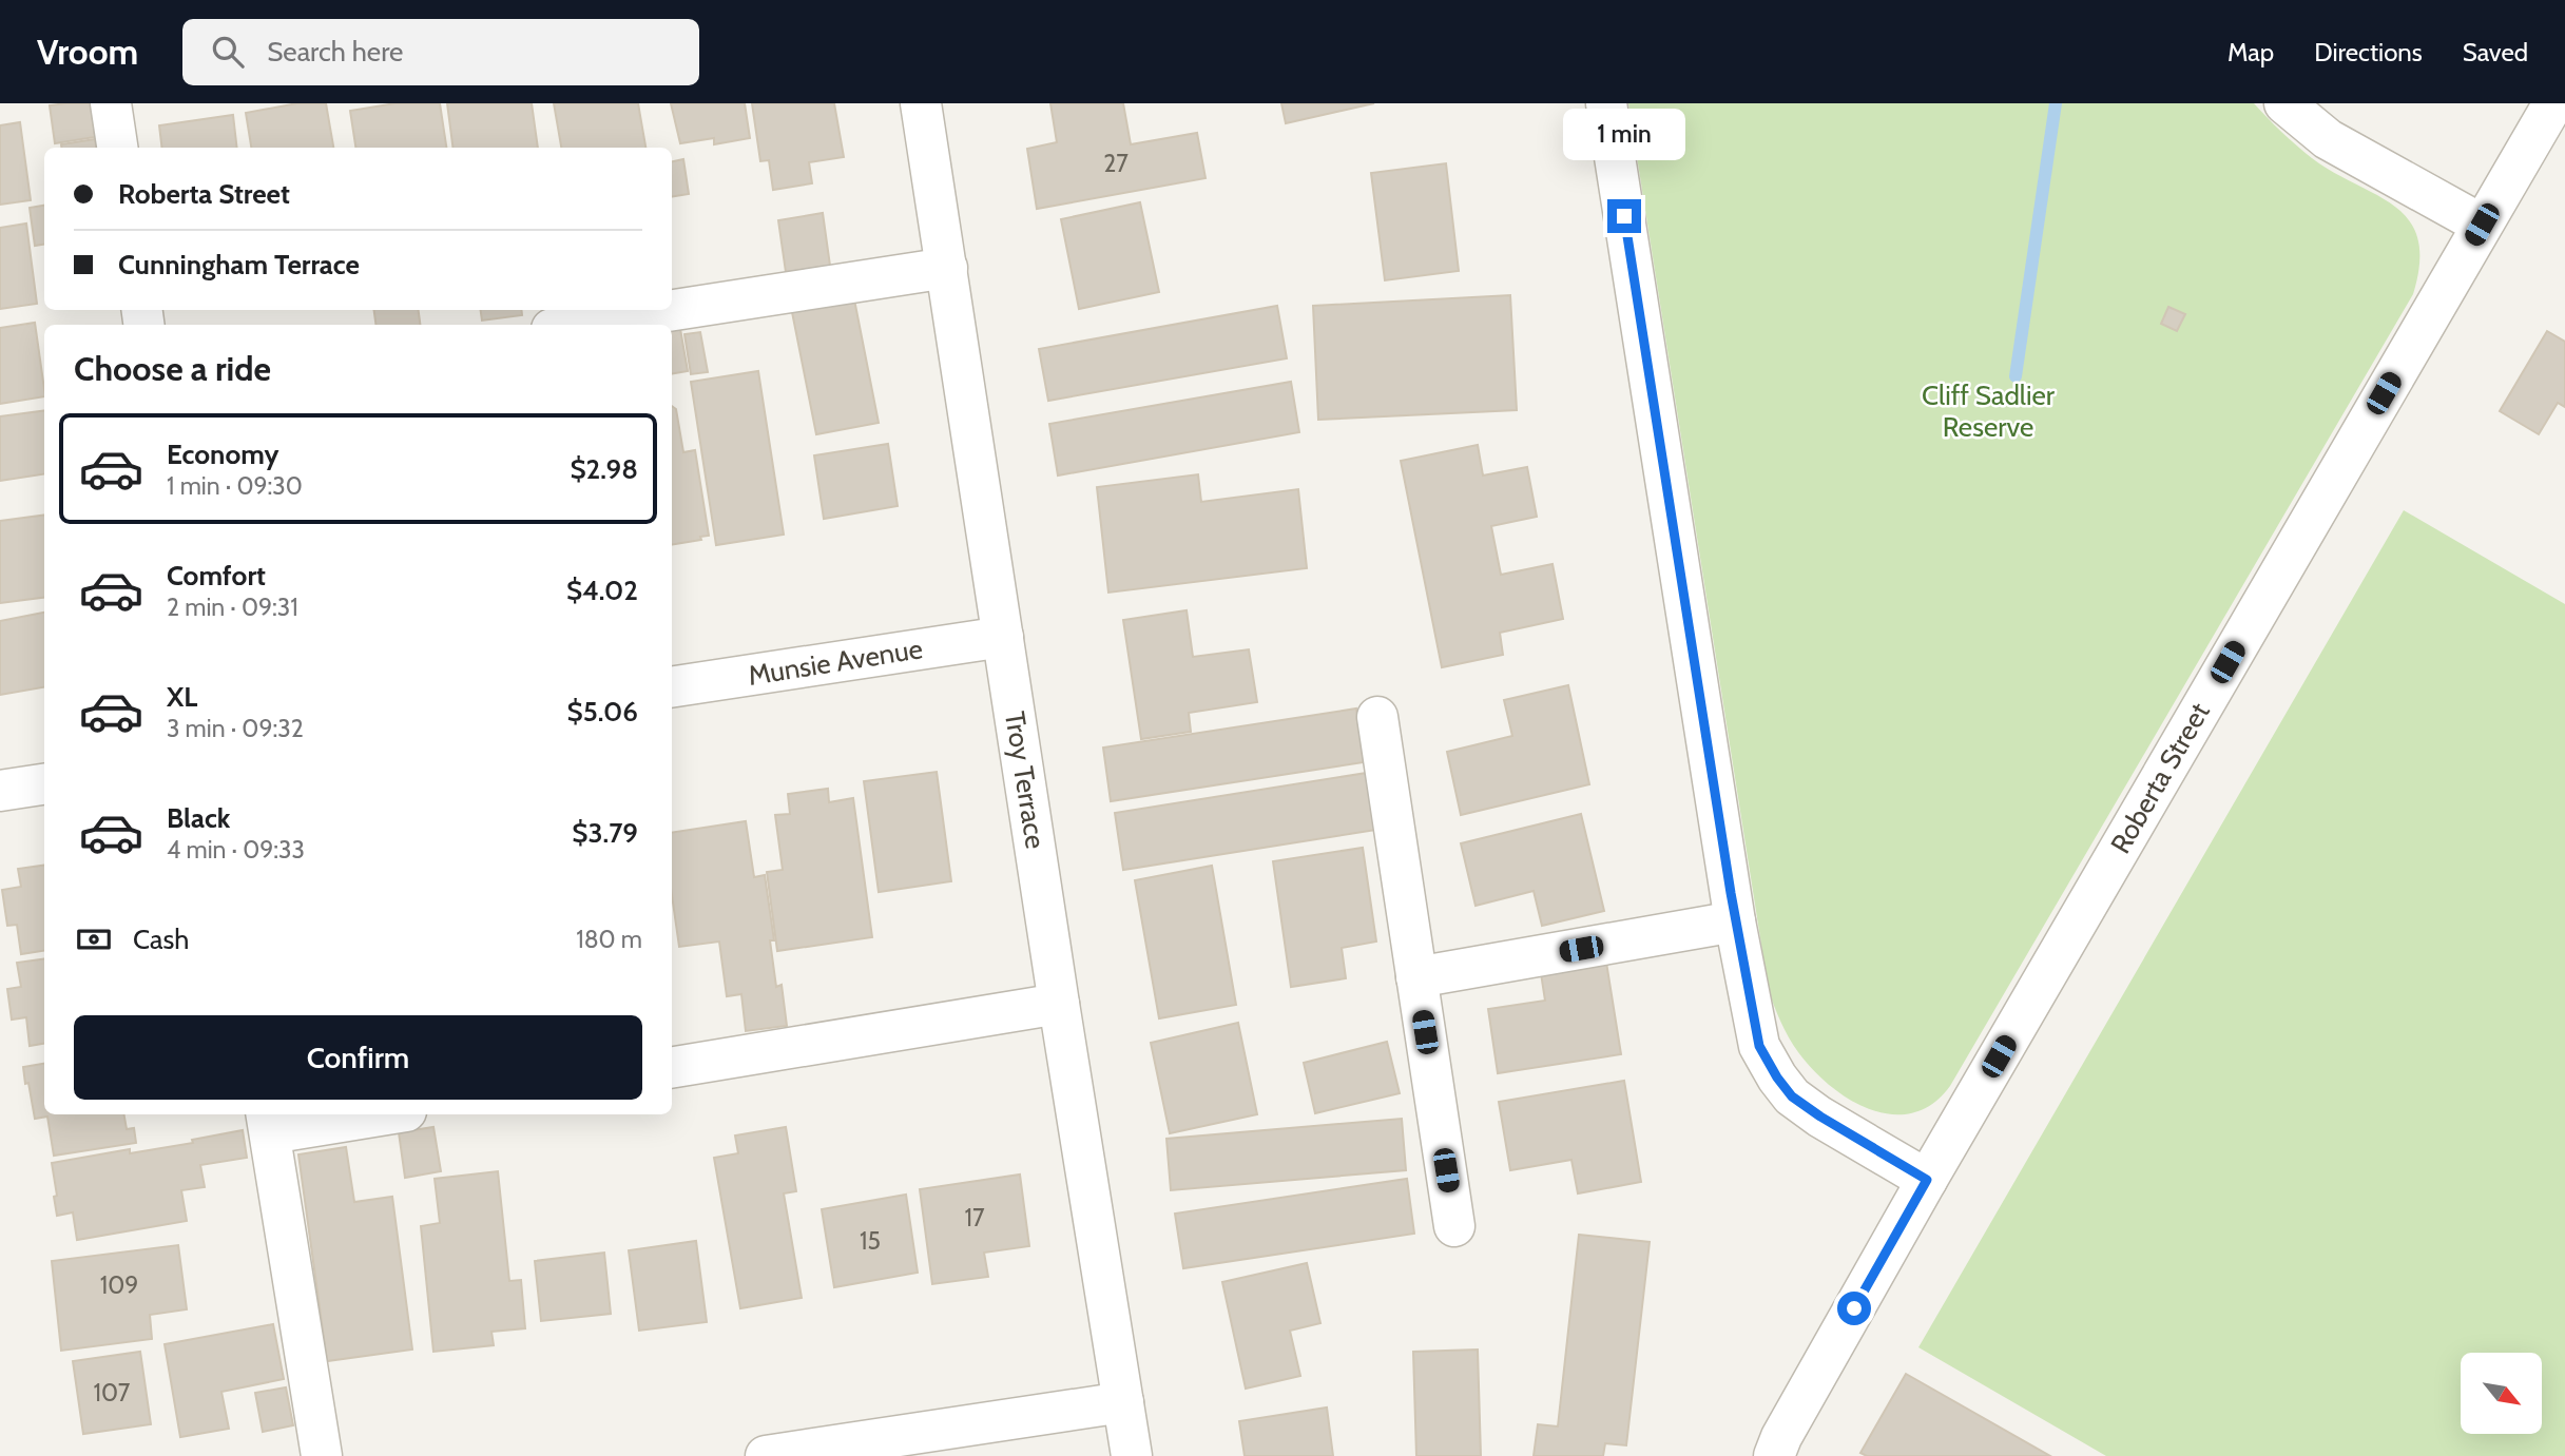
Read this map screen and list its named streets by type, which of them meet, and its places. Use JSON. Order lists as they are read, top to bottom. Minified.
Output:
{"streets":{"street":["Munsie Avenue","Roberta Street","Troy Terrace"]},"crossings":[["Munsie Avenue","Troy Terrace"]],"parks":["Cliff Sadlier Reserve"],"house_numbers":["27","17","15","109","107"],"north":"bottom right","page":{"header":"Vroom","search":"Search here","nav":["Map","Directions","Saved"],"bubble":"1 min","banner":["Roberta Street","Cunningham Terrace"],"heading":"Choose a ride","list":[{"name":"Economy","note":"1 min · 09:30","value":"$2.98"},{"name":"Comfort","note":"2 min · 09:31","value":"$4.02"},{"name":"XL","note":"3 min · 09:32","value":"$5.06"},{"name":"Black","note":"4 min · 09:33","value":"$3.79"}],"pay":["Cash","180 m"],"buttons":"Confirm"}}
